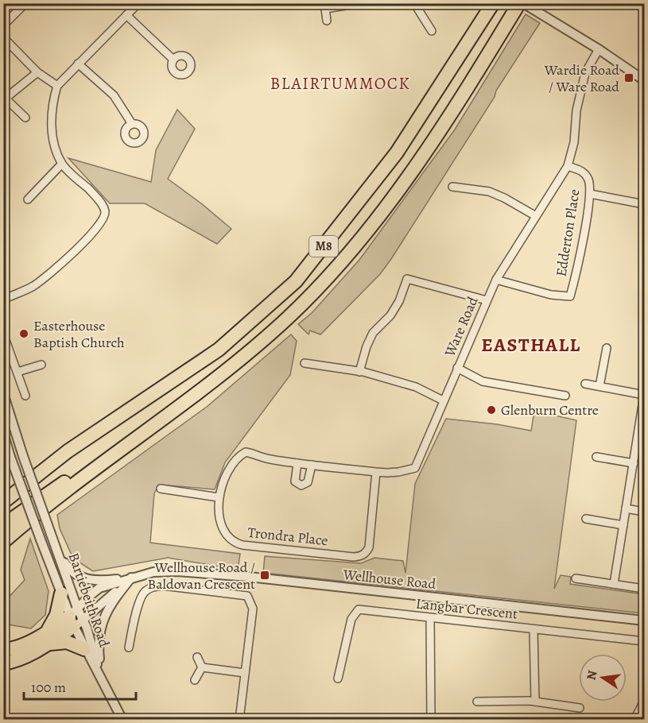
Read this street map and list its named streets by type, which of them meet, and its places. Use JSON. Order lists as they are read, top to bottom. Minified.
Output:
{"streets":{"highway":["M8"],"street":["Edderton Place","Ware Road","Trondra Place","Wellhouse Road","Bartiebeith Road","Langbar Crescent"]},"crossings":[["Edderton Place","Ware Road"],["Ware Road","Trondra Place"],["Wellhouse Road","Bartiebeith Road"]],"districts":["BLAIRTUMMOCK","EASTHALL"],"places":{"transit":["Wardie Road / Ware Road","Wellhouse Road / Baldovan Crescent"],"other":["Easterhouse Baptish Church","Glenburn Centre"]},"scale_bar":"100 m","north":"left"}
